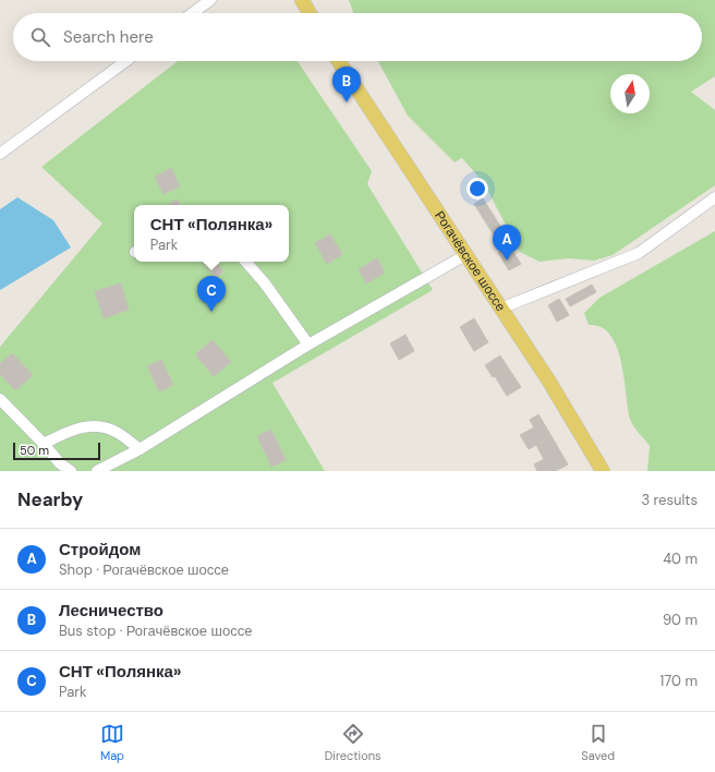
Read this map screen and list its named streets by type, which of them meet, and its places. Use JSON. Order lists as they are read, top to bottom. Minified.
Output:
{"streets":{"main road":["Рогачёвское шоссе"]},"scale_bar":"50 m","north":"top","page":{"search":"Search here","pins":["B","A","C"],"popup":["СНТ «Полянка»","Park"],"scale":"50 m","heading":["Nearby","3 results"],"list":[{"mark":"A","name":"Стройдом","note":"Shop · Рогачёвское шоссе","value":"40 m"},{"mark":"B","name":"Лесничество","note":"Bus stop · Рогачёвское шоссе","value":"90 m"},{"mark":"C","name":"СНТ «Полянка»","note":"Park","value":"170 m"}],"nav":["Map","Directions","Saved"]}}
